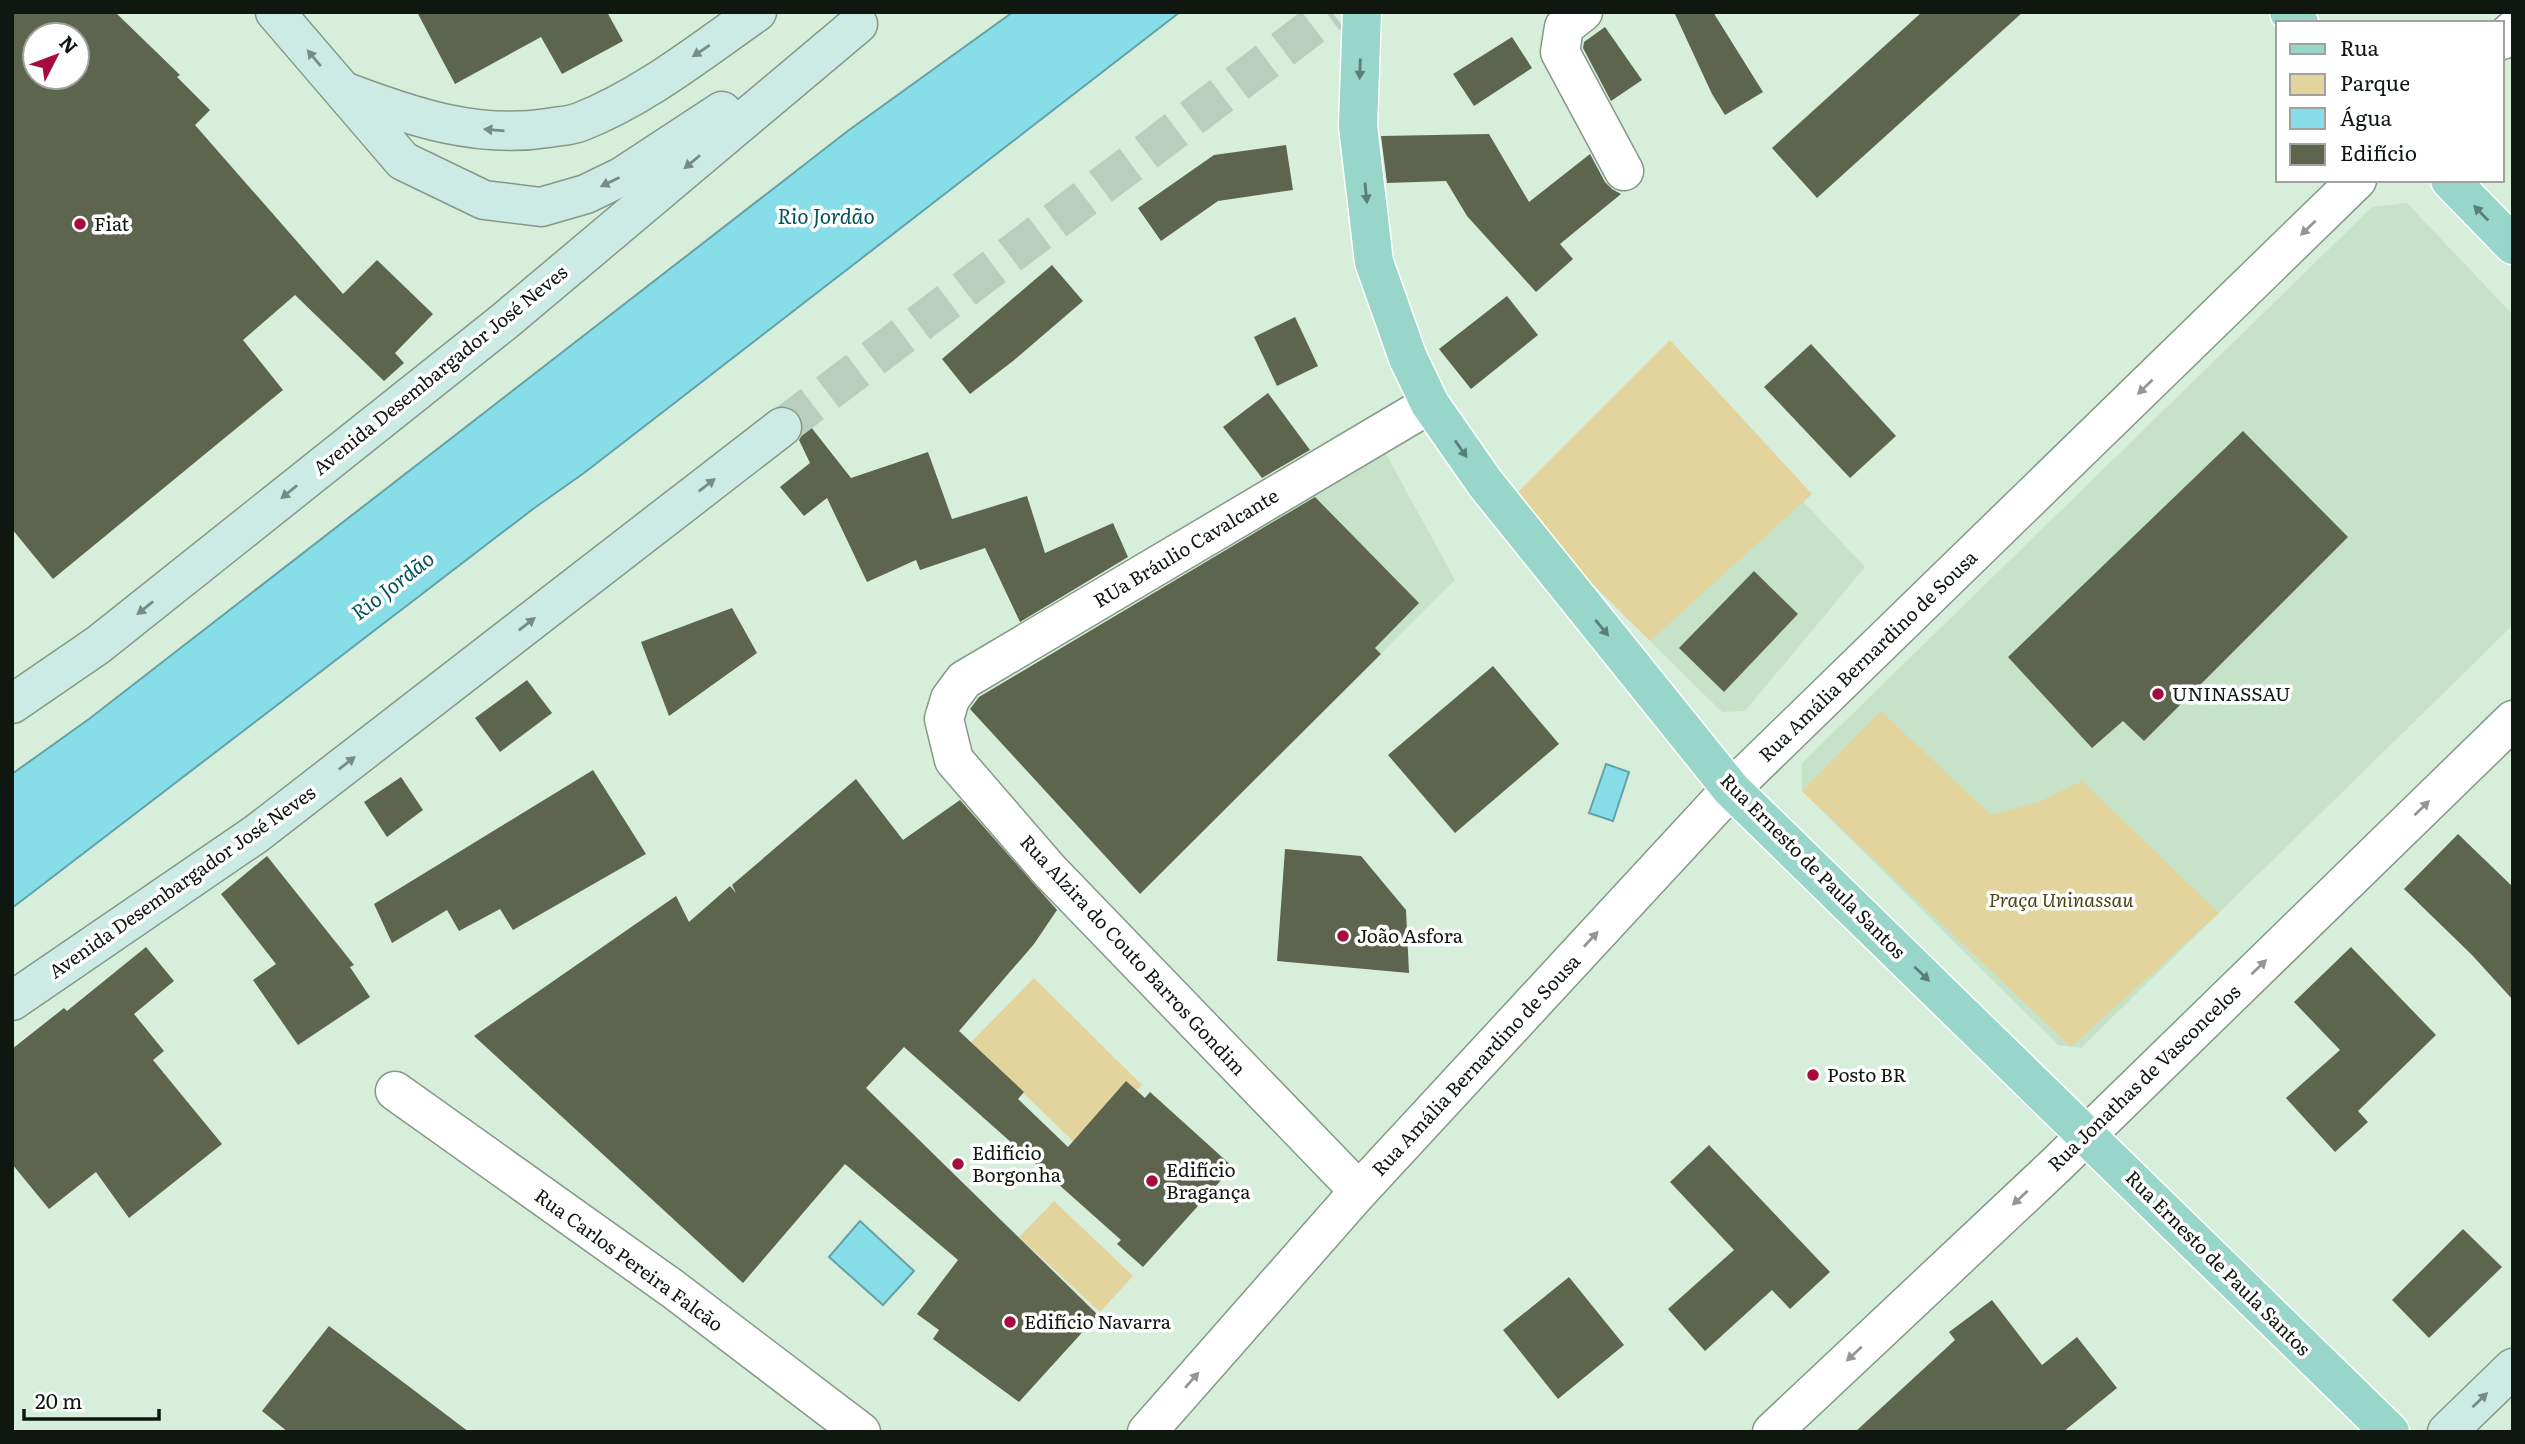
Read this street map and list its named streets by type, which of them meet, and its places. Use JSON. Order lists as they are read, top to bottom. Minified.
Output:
{"streets":{"main road":["Avenida Desembargador José Neves","Rua Ernesto de Paula Santos"],"street":["RUa Bráulio Cavalcante","Rua Amália Bernardino de Sousa","Rua Alzira do Couto Barros Gondim","Rua Jonathas de Vasconcelos","Rua Carlos Pereira Falcão"]},"crossings":[["RUa Bráulio Cavalcante","Rua Ernesto de Paula Santos"],["RUa Bráulio Cavalcante","Rua Alzira do Couto Barros Gondim"],["Rua Amália Bernardino de Sousa","Rua Ernesto de Paula Santos"],["Rua Amália Bernardino de Sousa","Rua Alzira do Couto Barros Gondim"],["Rua Ernesto de Paula Santos","Rua Jonathas de Vasconcelos"]],"one_way":["Rua Ernesto de Paula Santos"],"water":["Rio Jordão"],"parks":["Praça Uninassau"],"places":["Fiat","UNINASSAU","João Asfora","Posto BR","Edifício Borgonha","Edifício Bragança","Edifício Navarra"],"legend":["Rua","Parque","Água","Edifício"],"scale_bar":"20 m","north":"top right"}
